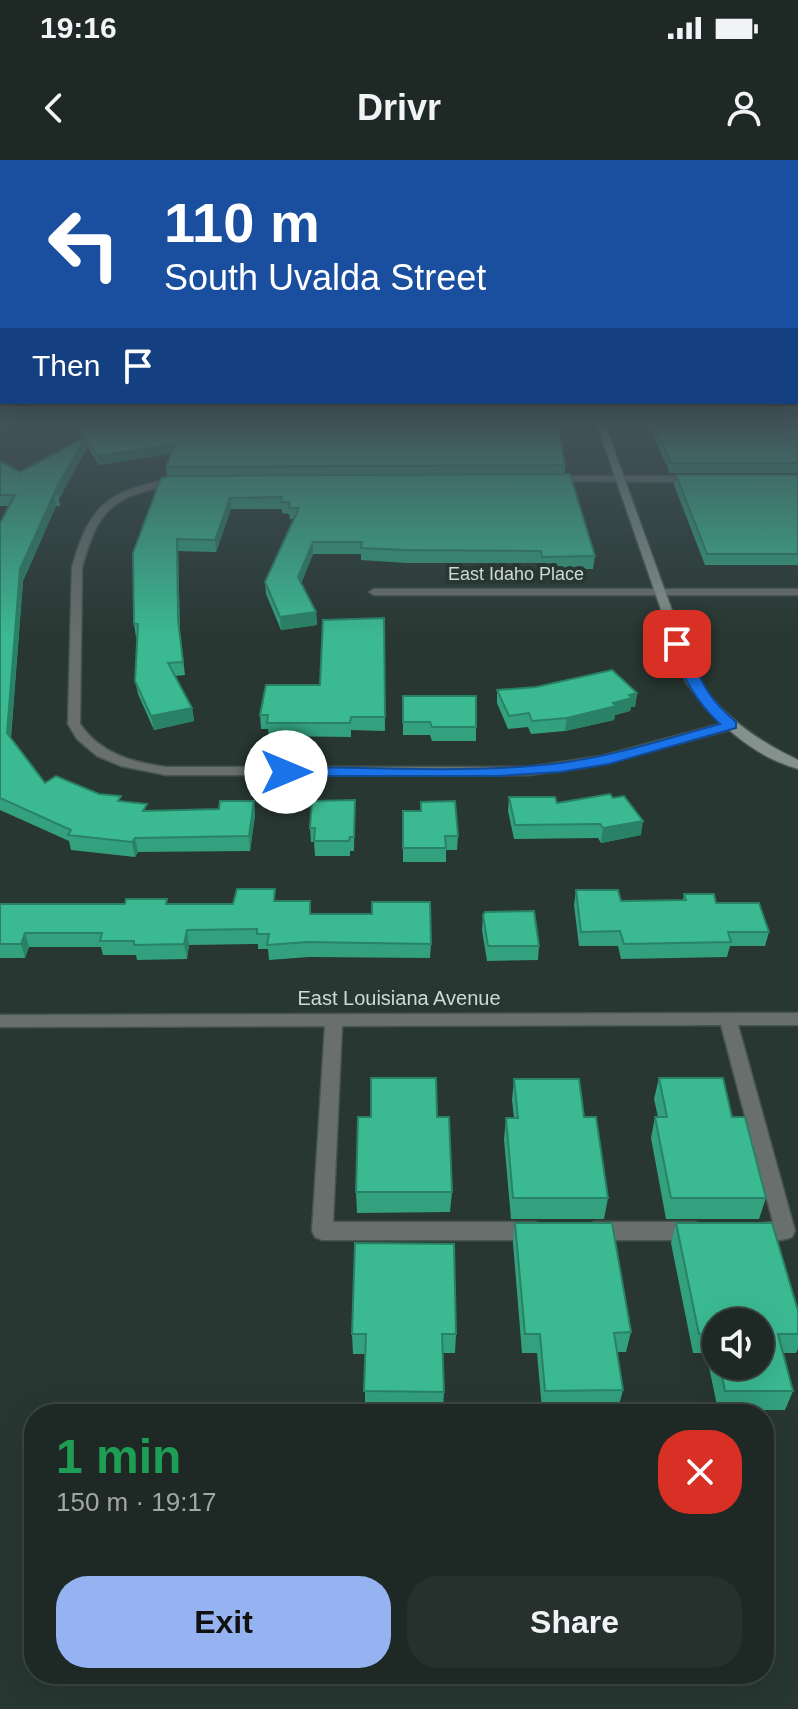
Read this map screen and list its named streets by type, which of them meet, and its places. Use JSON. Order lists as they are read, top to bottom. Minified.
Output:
{"streets":{"street":["East Idaho Place","East Louisiana Avenue"]},"page":{"status":"19:16","header":"Drivr","turn":["110 m","South Uvalda Street"],"then":"Then","heading":["1 min","150 m · 19:17"],"buttons":["Exit","Share"]}}
